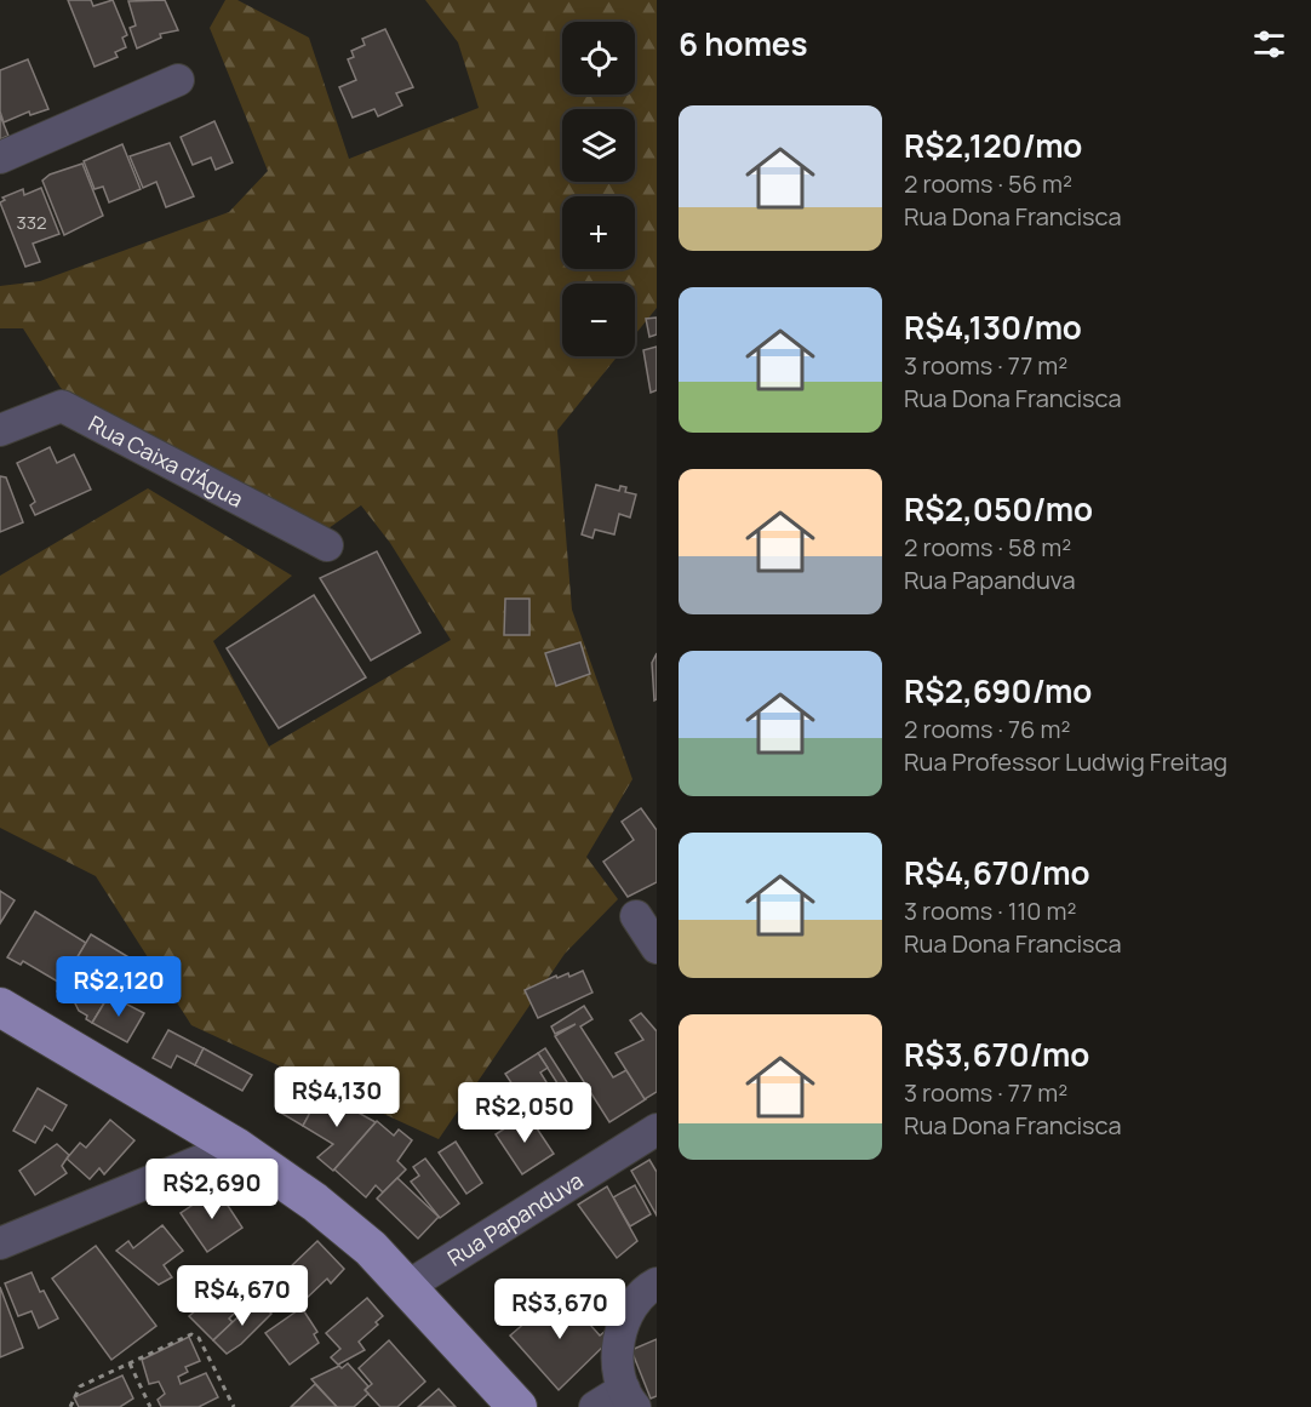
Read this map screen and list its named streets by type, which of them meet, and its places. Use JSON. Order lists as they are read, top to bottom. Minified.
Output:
{"streets":{"street":["Rua Caixa d'Água","Rua Papanduva"]},"house_numbers":["332"],"page":{"heading":"6 homes","map_buttons":["+","−"],"list":[{"name":"R$2,120/mo","note":"2 rooms · 56 m² · Rua Dona Francisca"},{"name":"R$4,130/mo","note":"3 rooms · 77 m² · Rua Dona Francisca"},{"name":"R$2,050/mo","note":"2 rooms · 58 m² · Rua Papanduva"},{"name":"R$2,690/mo","note":"2 rooms · 76 m² · Rua Professor Ludwig Freitag"},{"name":"R$4,670/mo","note":"3 rooms · 110 m² · Rua Dona Francisca"},{"name":"R$3,670/mo","note":"3 rooms · 77 m² · Rua Dona Francisca"}],"price":["R$2,120","R$4,130","R$2,050","R$2,690","R$4,670","R$3,670"]}}
